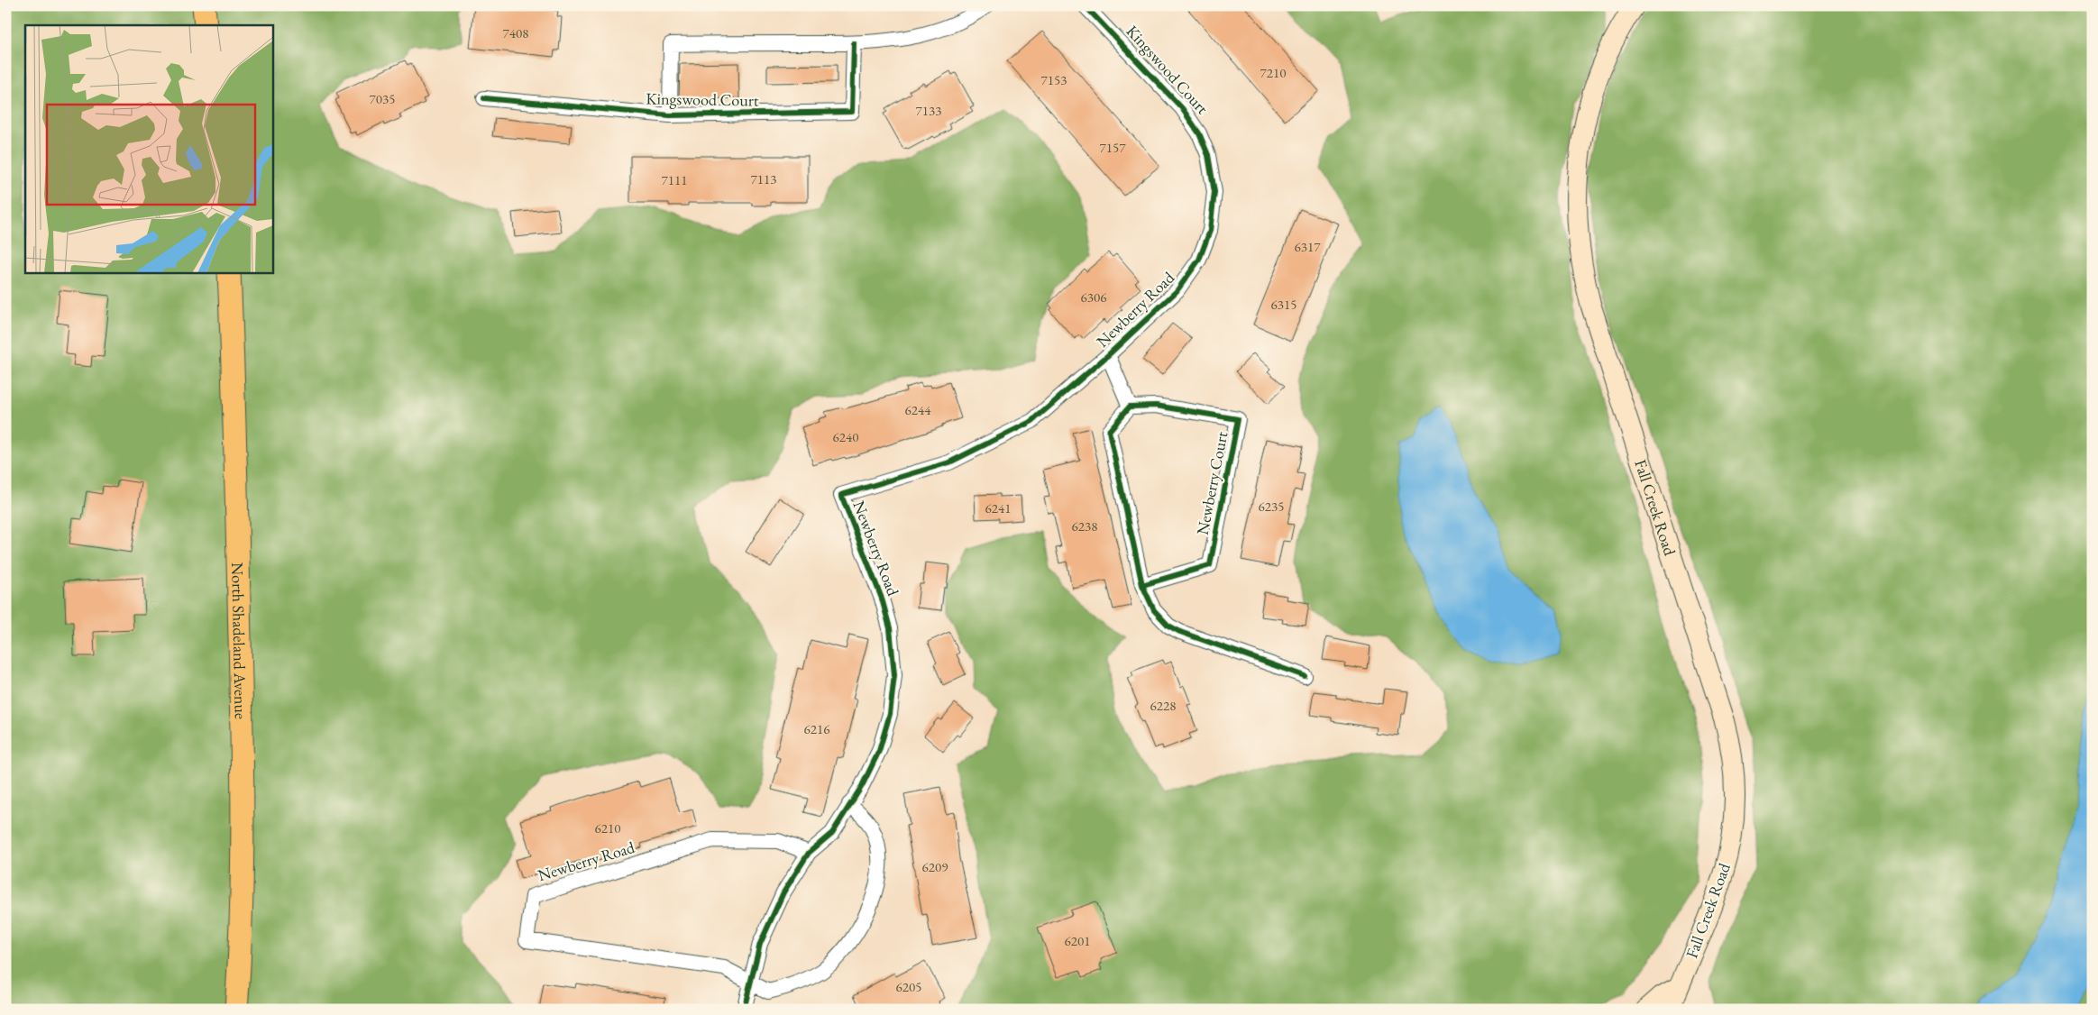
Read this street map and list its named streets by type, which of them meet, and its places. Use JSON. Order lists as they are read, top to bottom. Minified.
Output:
{"streets":{"main road":["Fall Creek Road","North Shadeland Avenue"],"street":["Kingswood Court","Newberry Road","Newberry Court"]},"crossings":[["Kingswood Court","Newberry Road"]],"house_numbers":["7408","7210","7153","7035","7133","7157","7113","7111","6317","6306","6315","6244","6240","6235","6241","6238","6228","6216","6210","6209","6201","6205"]}
